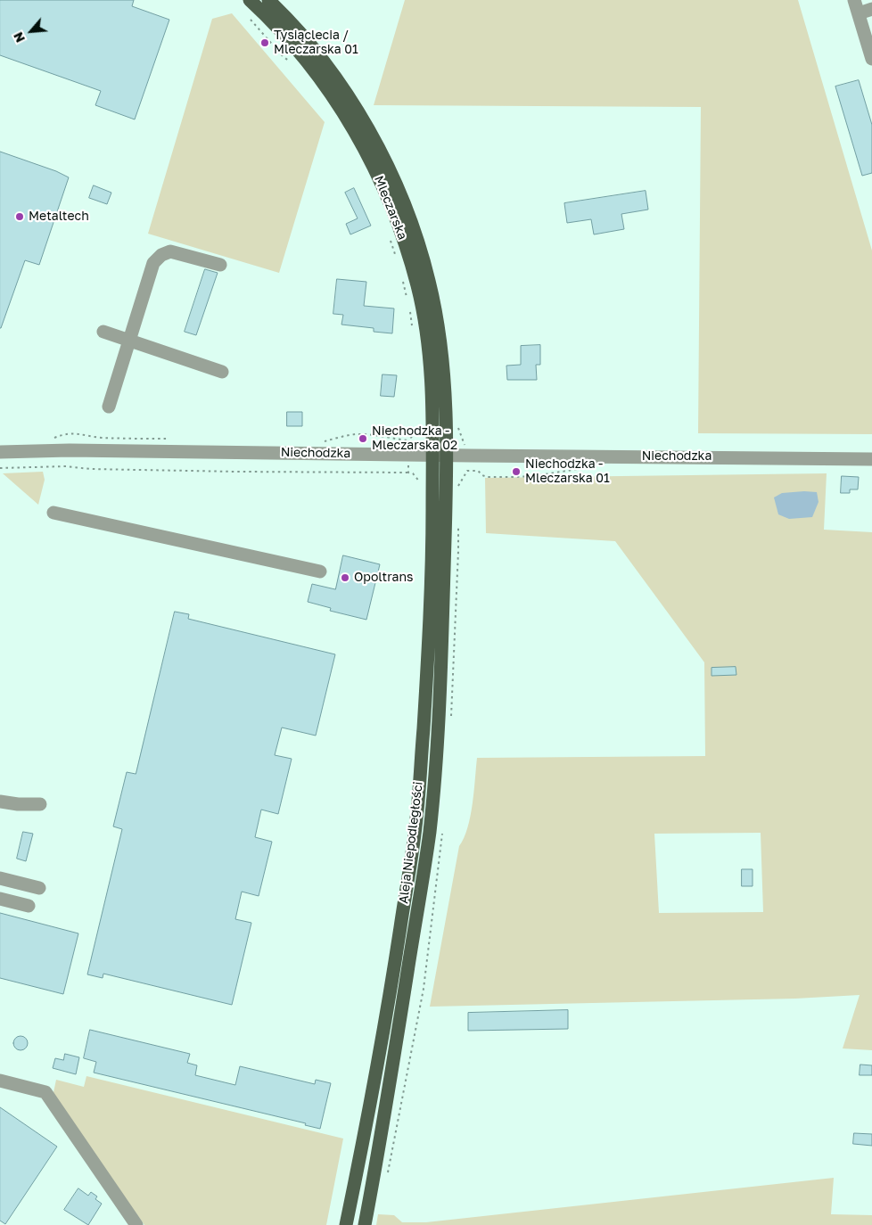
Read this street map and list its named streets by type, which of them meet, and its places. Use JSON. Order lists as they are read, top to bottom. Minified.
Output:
{"streets":{"main road":["Mleczarska","Aleja Niepodległości"],"street":["Niechodzka"]},"crossings":[["Mleczarska","Niechodzka"],["Mleczarska","Aleja Niepodległości"],["Niechodzka","Aleja Niepodległości"]],"places":["Tysiąclecia / Mleczarska 01","Metaltech","Niechodzka - Mleczarska 02","Niechodzka - Mleczarska 01","Opoltrans"],"north":"bottom left"}
